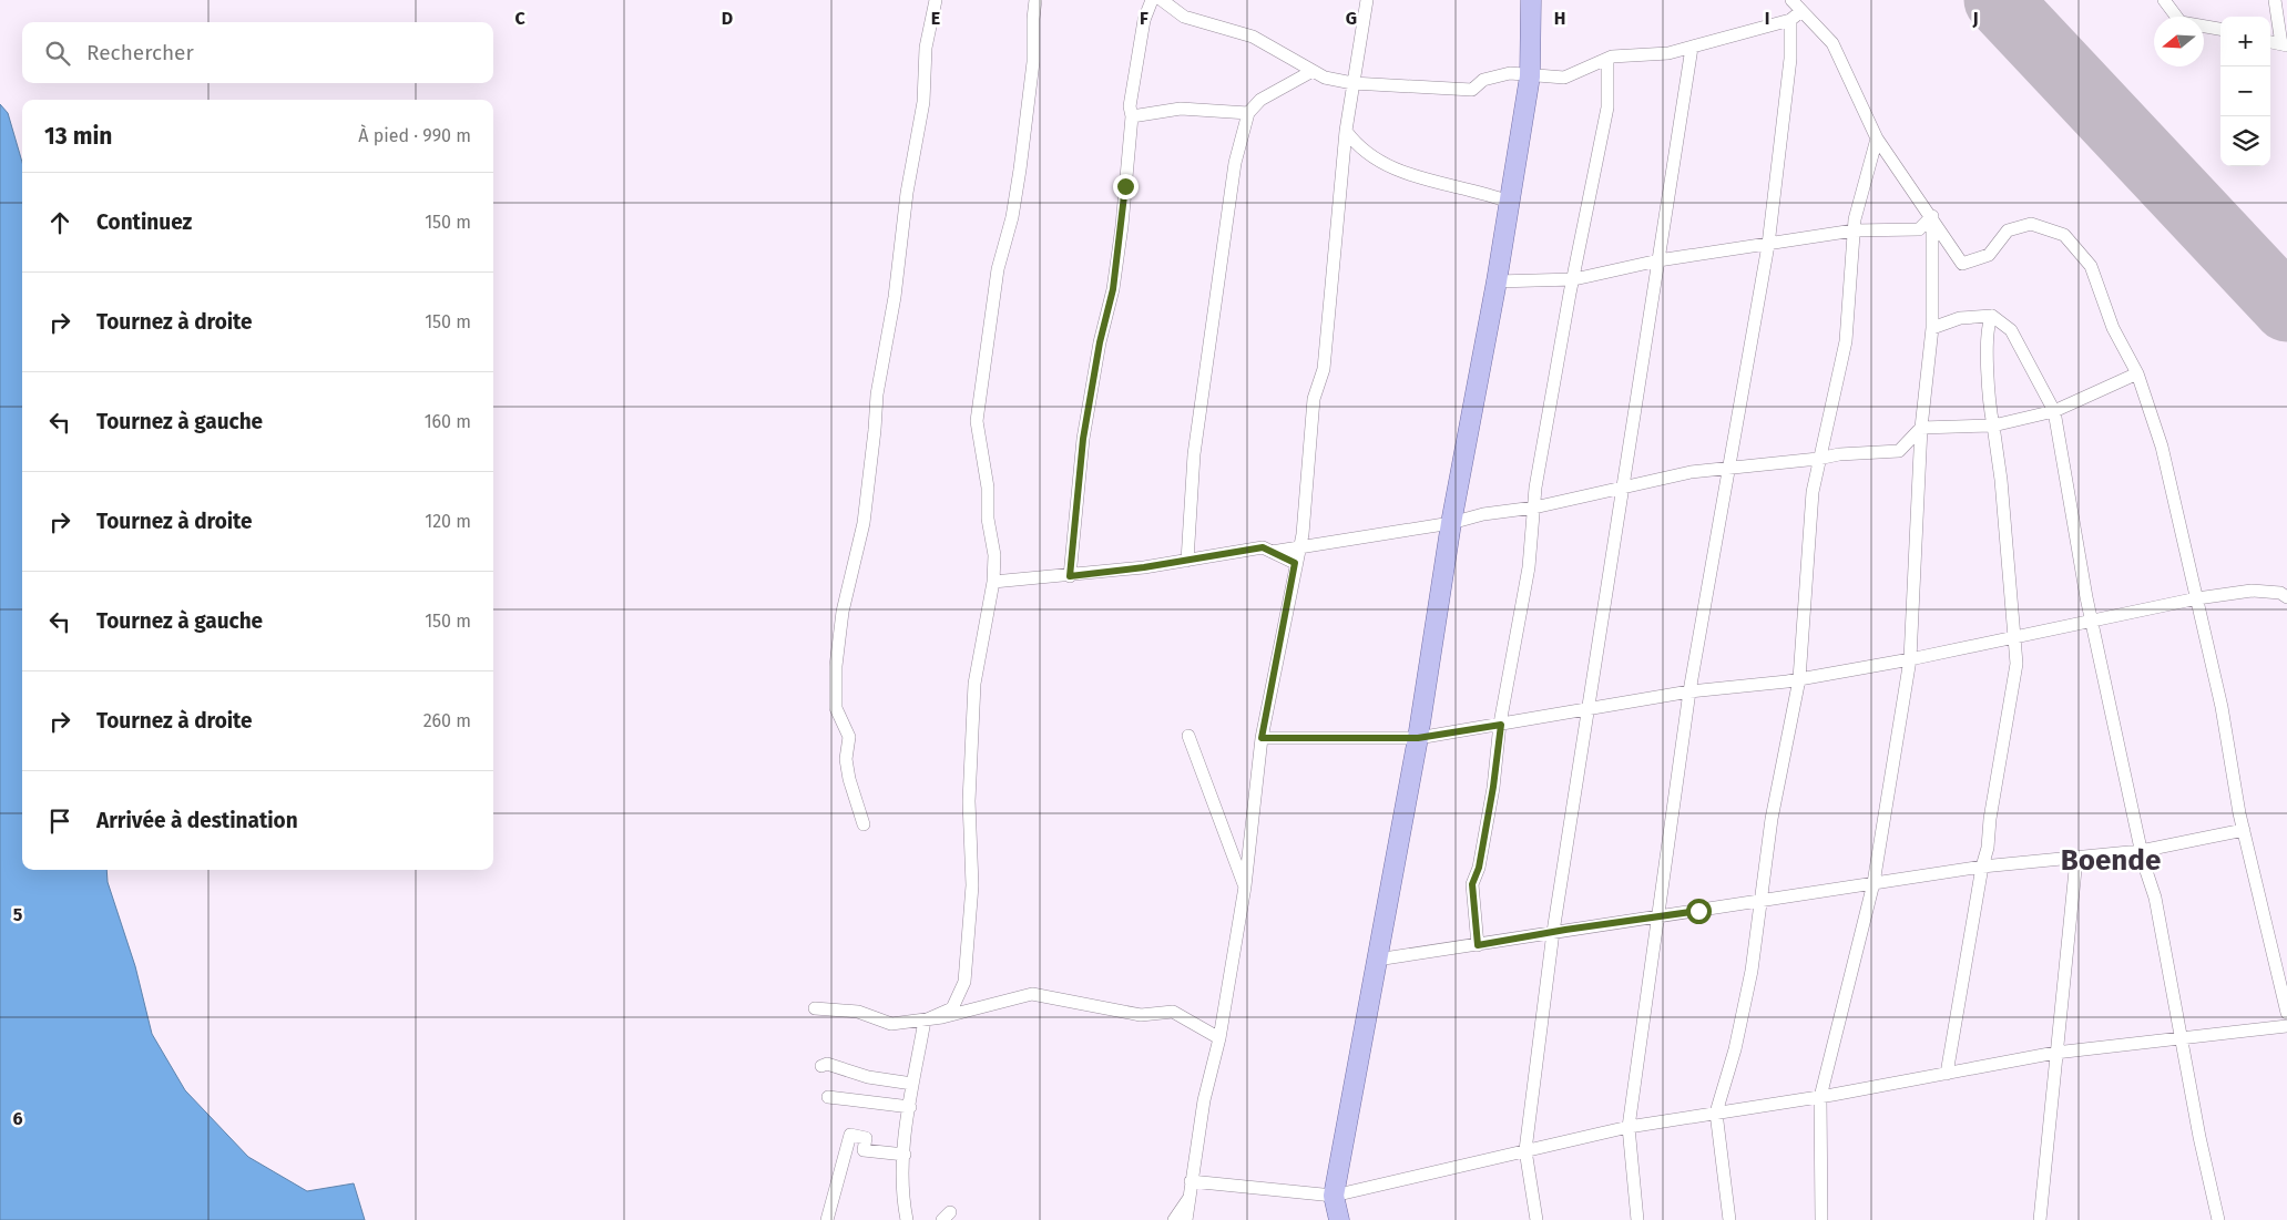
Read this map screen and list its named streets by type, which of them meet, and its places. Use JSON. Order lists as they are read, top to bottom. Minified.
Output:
{"districts":["Boende"],"north":"left","page":{"map_buttons":["+","−"],"search":"Rechercher","heading":["13 min","À pied · 990 m"],"list":[["Continuez","150 m"],["Tournez à droite","150 m"],["Tournez à gauche","160 m"],["Tournez à droite","120 m"],["Tournez à gauche","150 m"],["Tournez à droite","260 m"],"Arrivée à destination"]},"grid":{"columns":["C","D","E","F","G","H","I","J"],"rows":["5","6"]}}
